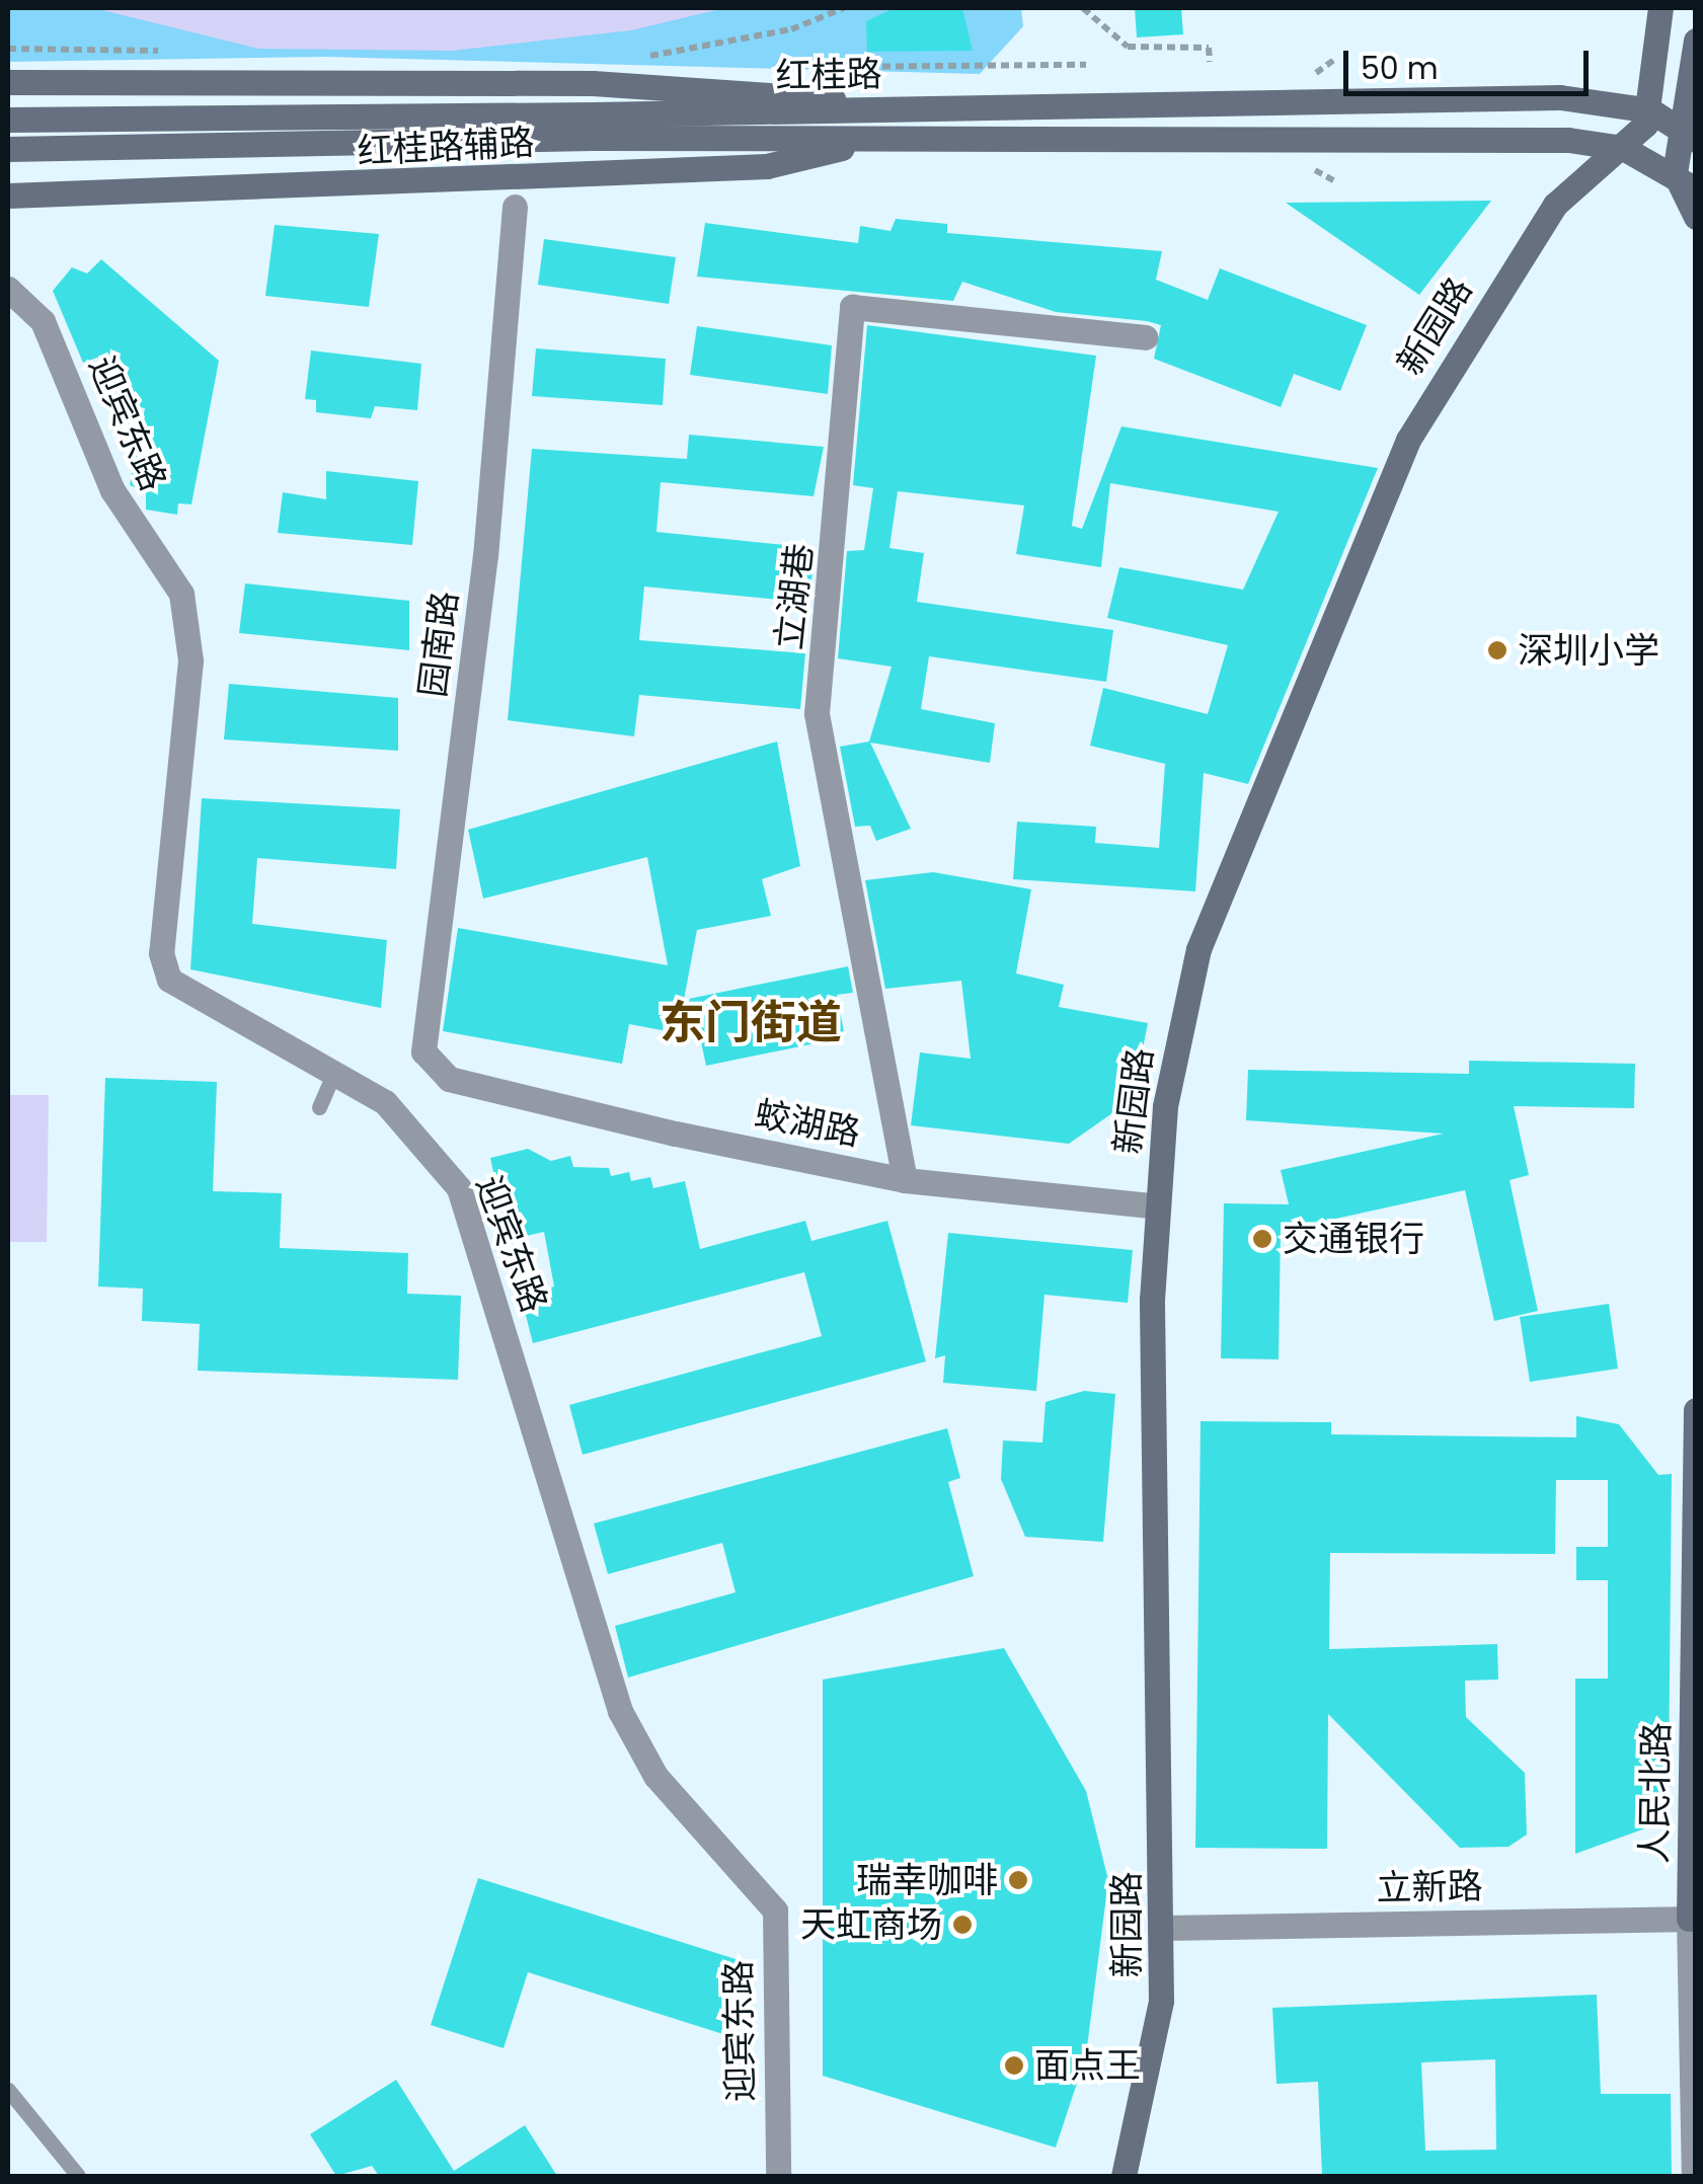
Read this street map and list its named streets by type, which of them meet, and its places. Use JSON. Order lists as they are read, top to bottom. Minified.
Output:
{"streets":{"main road":["红桂路","红桂路辅路","新园路","人民北路"],"street":["迎宾东路","立湖巷","园南路","蛟湖路","立新路"]},"crossings":[["红桂路","红桂路辅路"],["红桂路","新园路"],["新园路","蛟湖路"],["新园路","立新路"],["立湖巷","蛟湖路"],["园南路","蛟湖路"],["人民北路","立新路"]],"districts":["东门街道"],"places":["深圳小学","交通银行","瑞幸咖啡","天虹商场","面点王"],"scale_bar":"50 m"}
